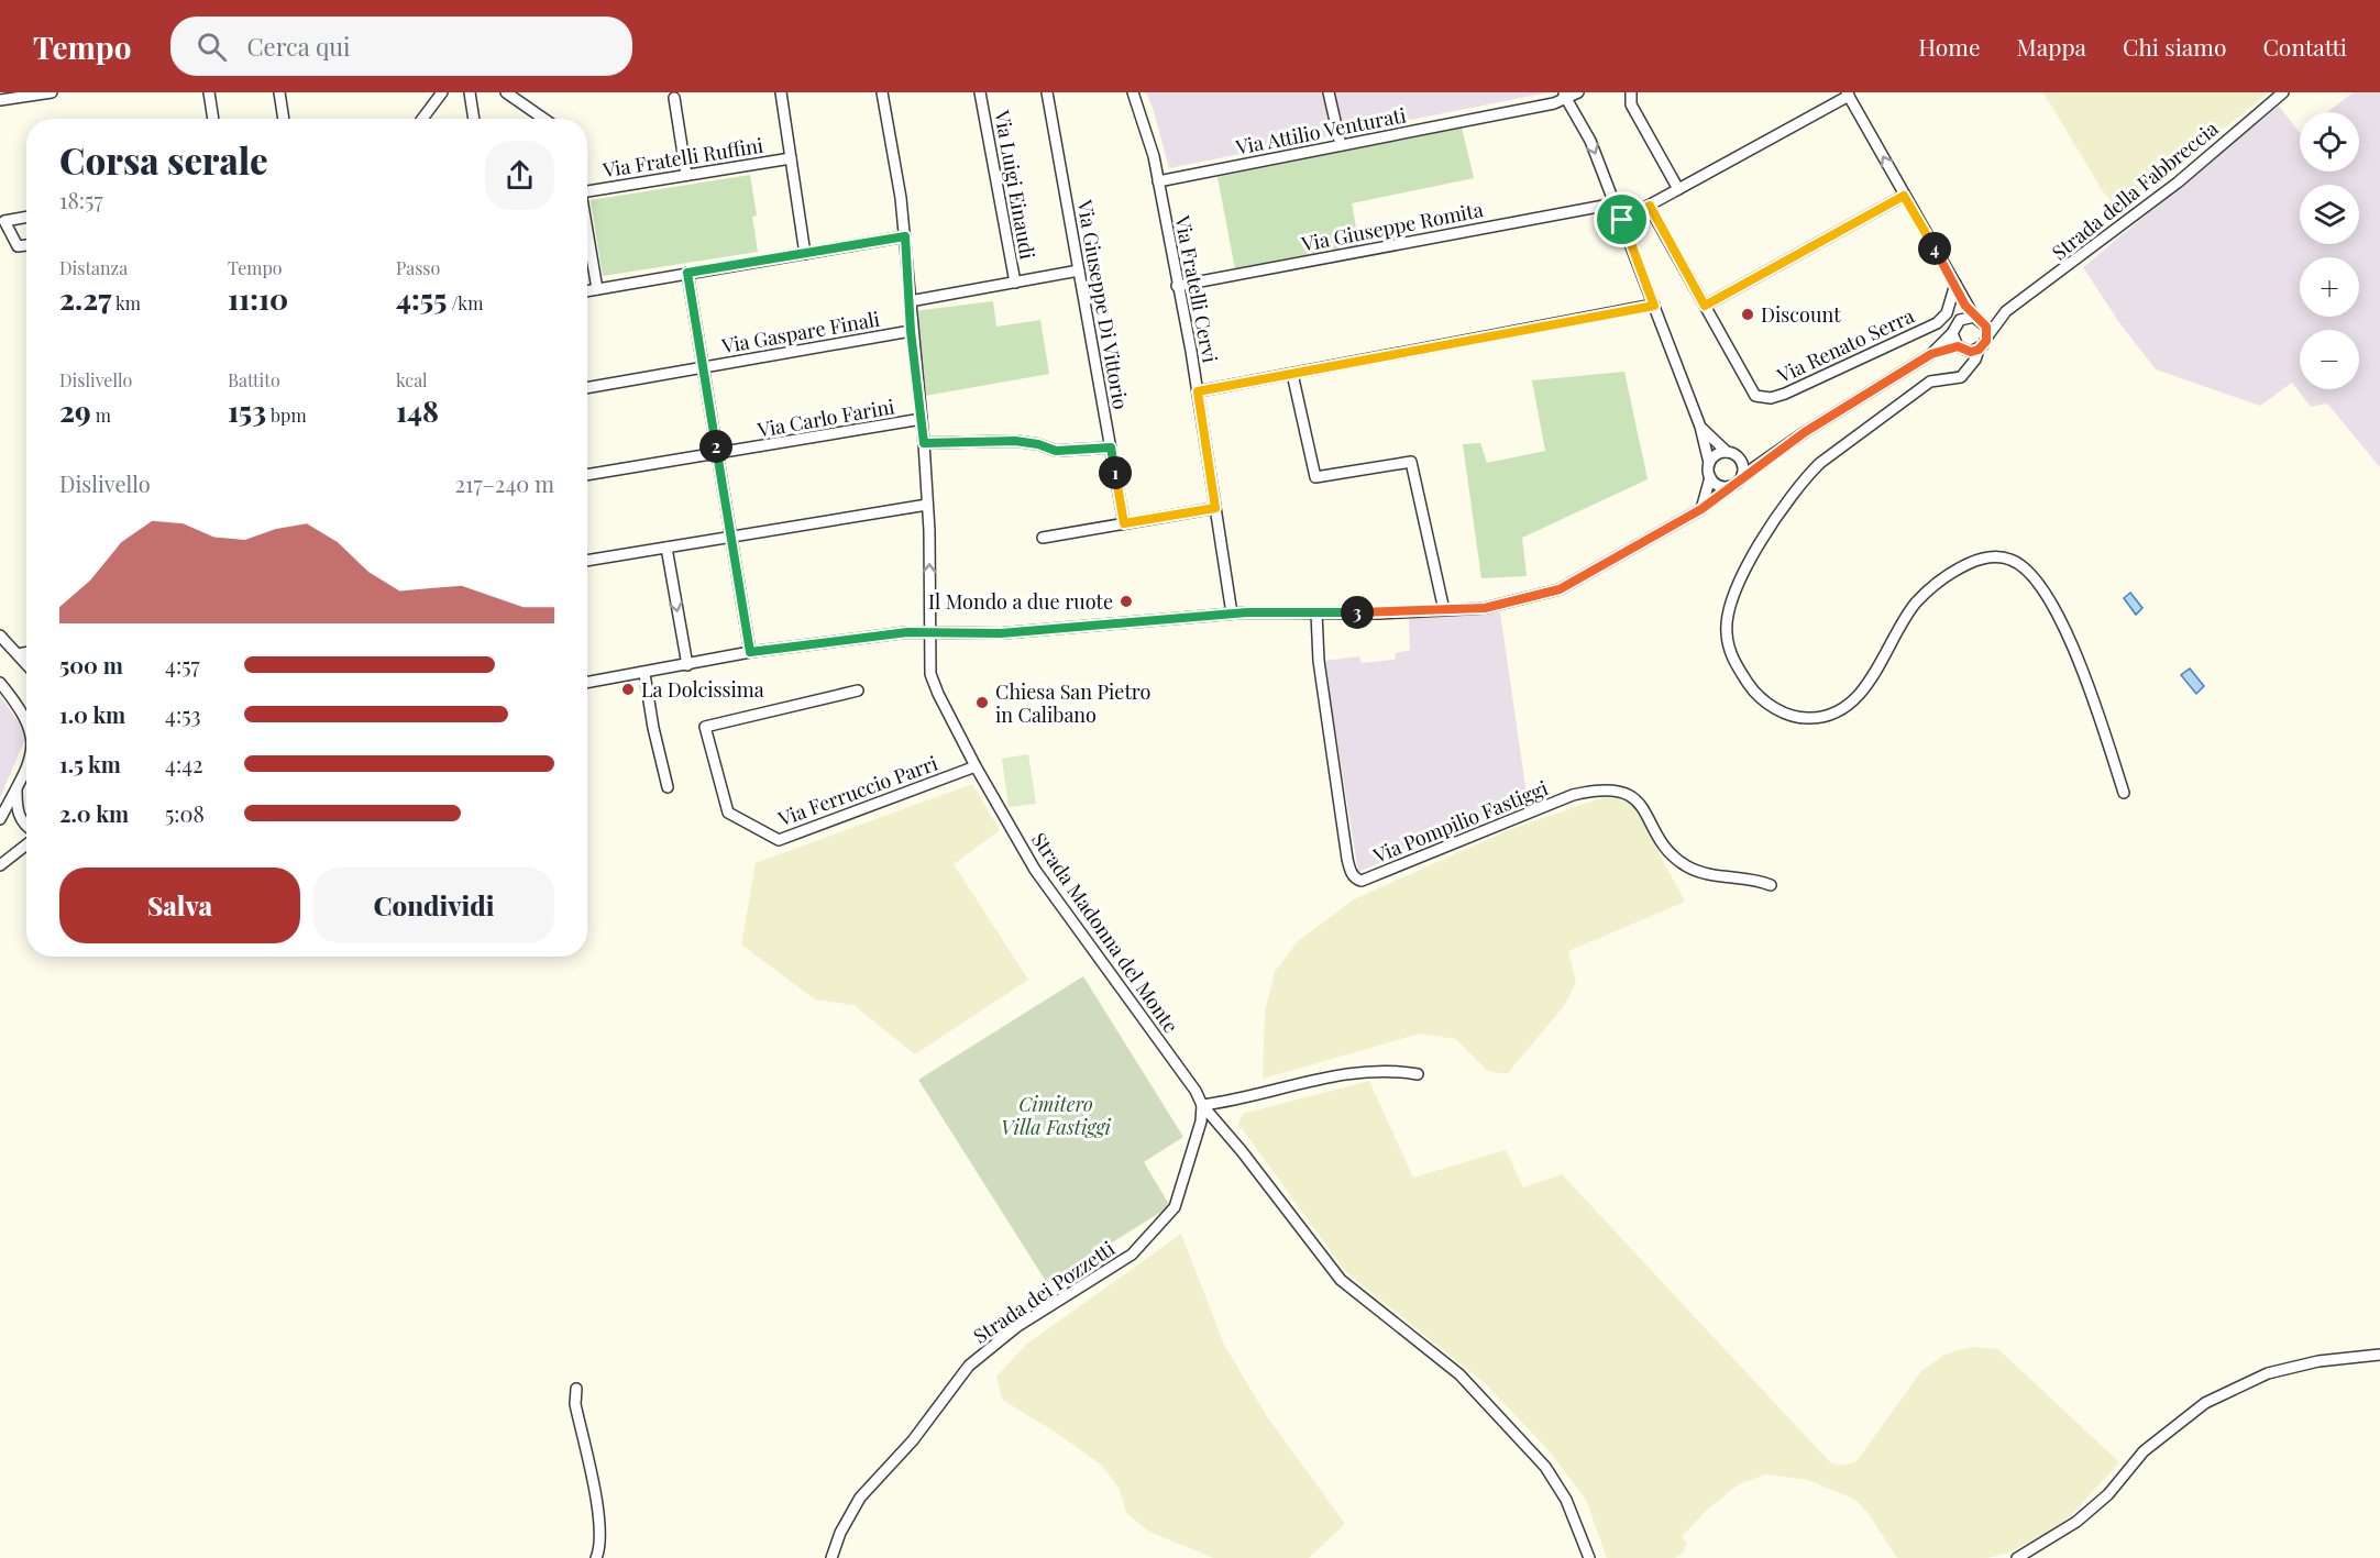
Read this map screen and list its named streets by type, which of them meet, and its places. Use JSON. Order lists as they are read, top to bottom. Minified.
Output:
{"streets":{"street":["Via Attilio Venturati","Via Fratelli Ruffini","Via Luigi Einaudi","Strada della Fabbreccia","Via Giuseppe Romita","Via Fratelli Cervi","Via Giuseppe Di Vittorio","Via Gaspare Finali","Via Renato Serra","Via Carlo Farini","Via Ferruccio Parri","Via Pompilio Fastiggi","Strada Madonna del Monte","Strada dei Pozzetti"]},"crossings":[["Via Attilio Venturati","Via Fratelli Cervi"],["Via Giuseppe Romita","Via Fratelli Cervi"],["Via Gaspare Finali","Strada Madonna del Monte"],["Via Carlo Farini","Strada Madonna del Monte"],["Via Ferruccio Parri","Strada Madonna del Monte"],["Strada Madonna del Monte","Strada dei Pozzetti"]],"parks":["Cimitero Villa Fastiggi"],"places":["Discount","Il Mondo a due ruote","La Dolcissima","Chiesa San Pietro in Calibano"],"page":{"header":"Tempo","search":"Cerca qui","nav":["Home","Mappa","Chi siamo","Contatti"],"map_buttons":["+","−"],"heading":["Corsa serale","18:57"],"stats":[["Distanza","2.27 km"],["Tempo","11:10"],["Passo","4:55 /km"],["Dislivello","29 m"],["Battito","153 bpm"],["kcal","148"]],"pins":["4","2","1","3"],"chart":["Dislivello","217–240 m"],"list":[{"name":"500 m","note":"4:57"},{"name":"1.0 km","note":"4:53"},{"name":"1.5 km","note":"4:42"},{"name":"2.0 km","note":"5:08"}],"buttons":["Salva","Condividi"]}}
